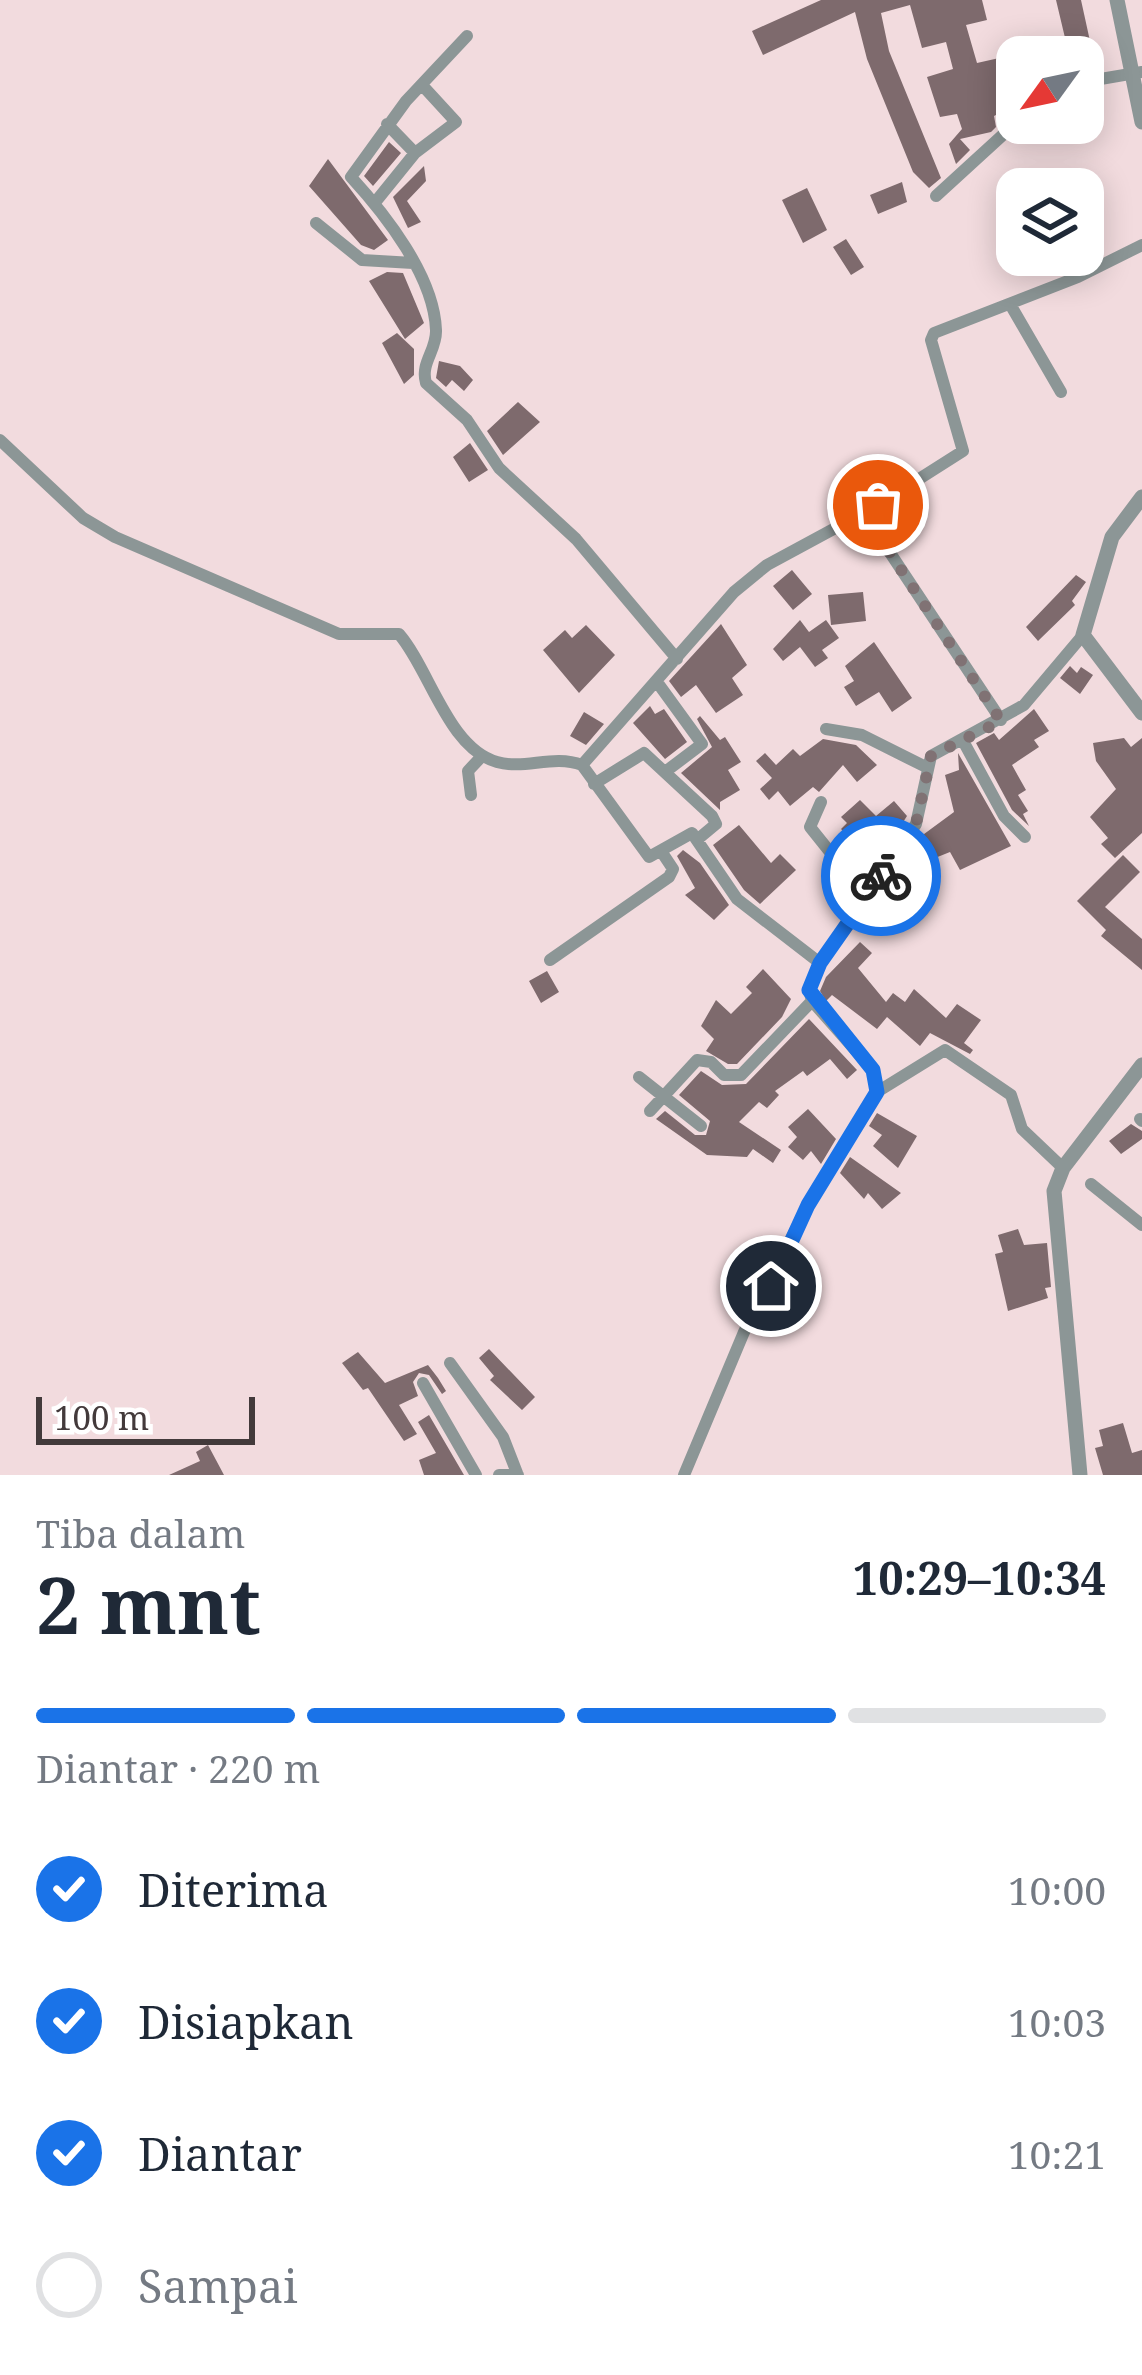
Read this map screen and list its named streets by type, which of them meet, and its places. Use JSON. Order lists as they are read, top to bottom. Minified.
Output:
{"scale_bar":"100 m","north":"bottom left","page":{"scale":"100 m","heading":["2 mnt","Tiba dalam","10:29–10:34"],"bar":"Diantar · 220 m","list":[["Diterima","10:00"],["Disiapkan","10:03"],["Diantar","10:21"],"Sampai"]}}
